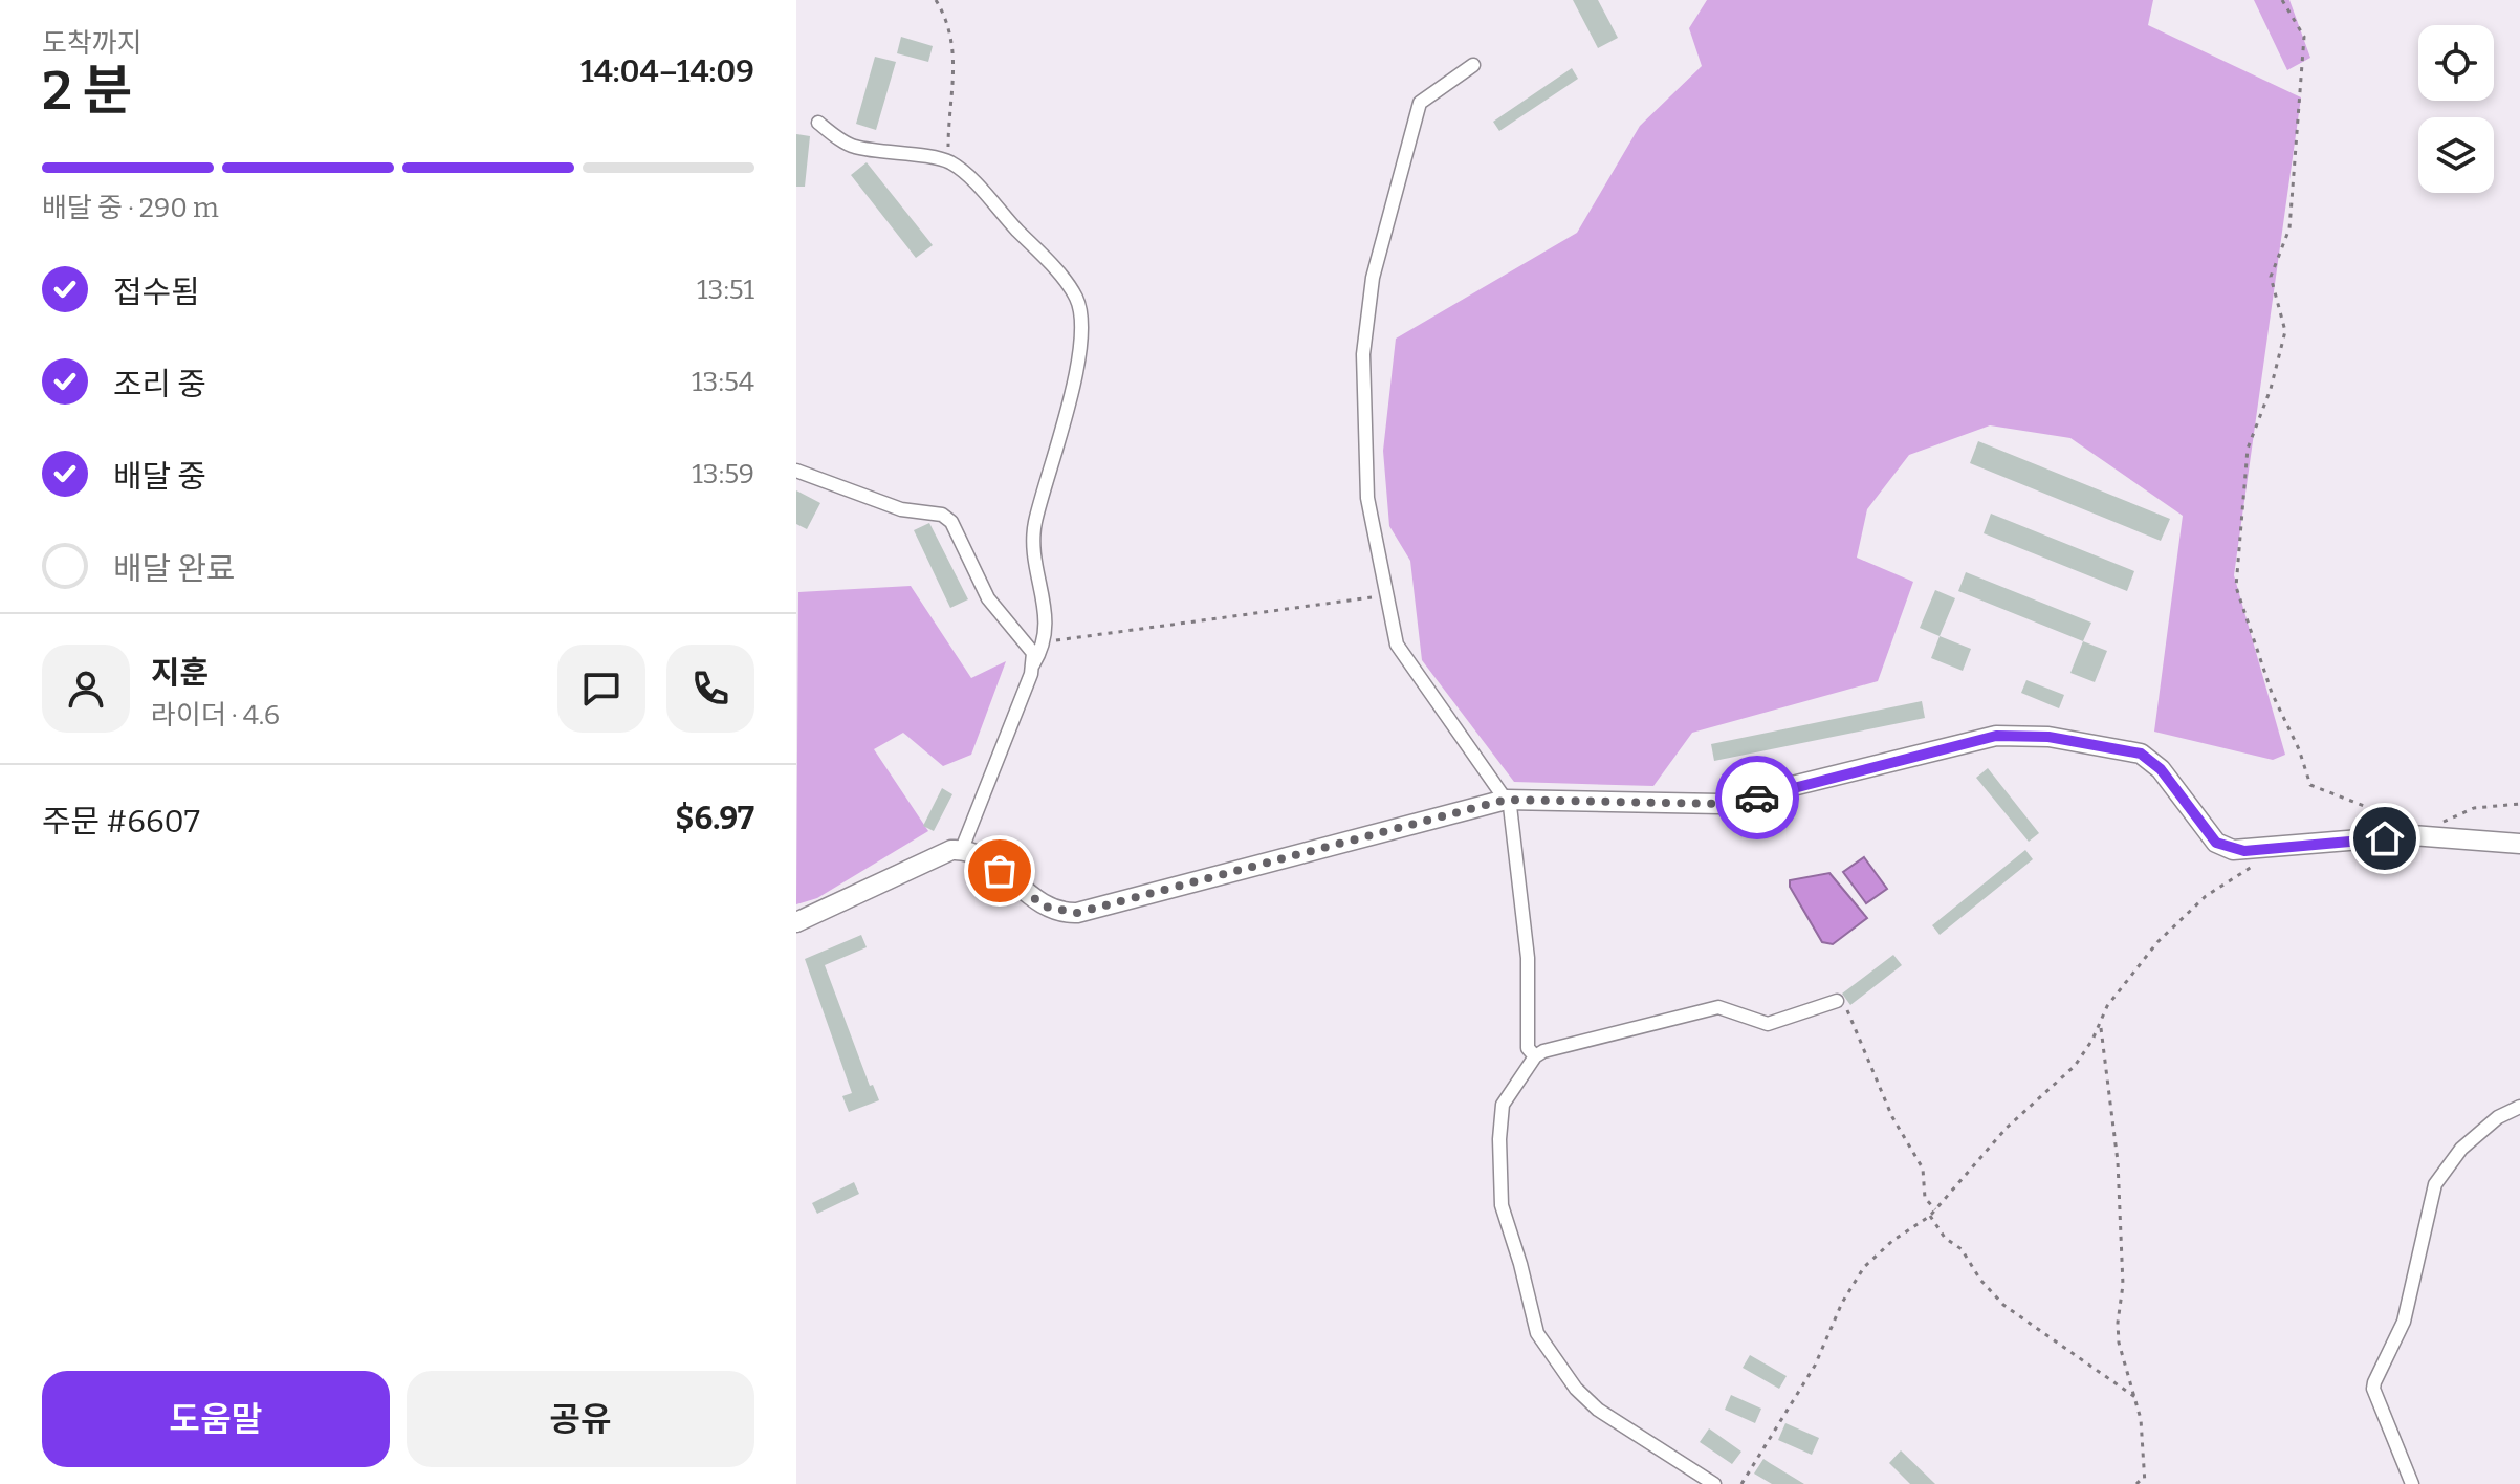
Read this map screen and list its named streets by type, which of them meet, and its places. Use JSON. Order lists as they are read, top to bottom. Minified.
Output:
{"page":{"heading":["2 분","도착까지","14:04–14:09"],"panel":["지훈","라이더 · 4.6","주문 #6607","$6.97"],"bar":"배달 중 · 290 m","list":[["접수됨","13:51"],["조리 중","13:54"],["배달 중","13:59"],"배달 완료"],"buttons":["도움말","공유"]}}
